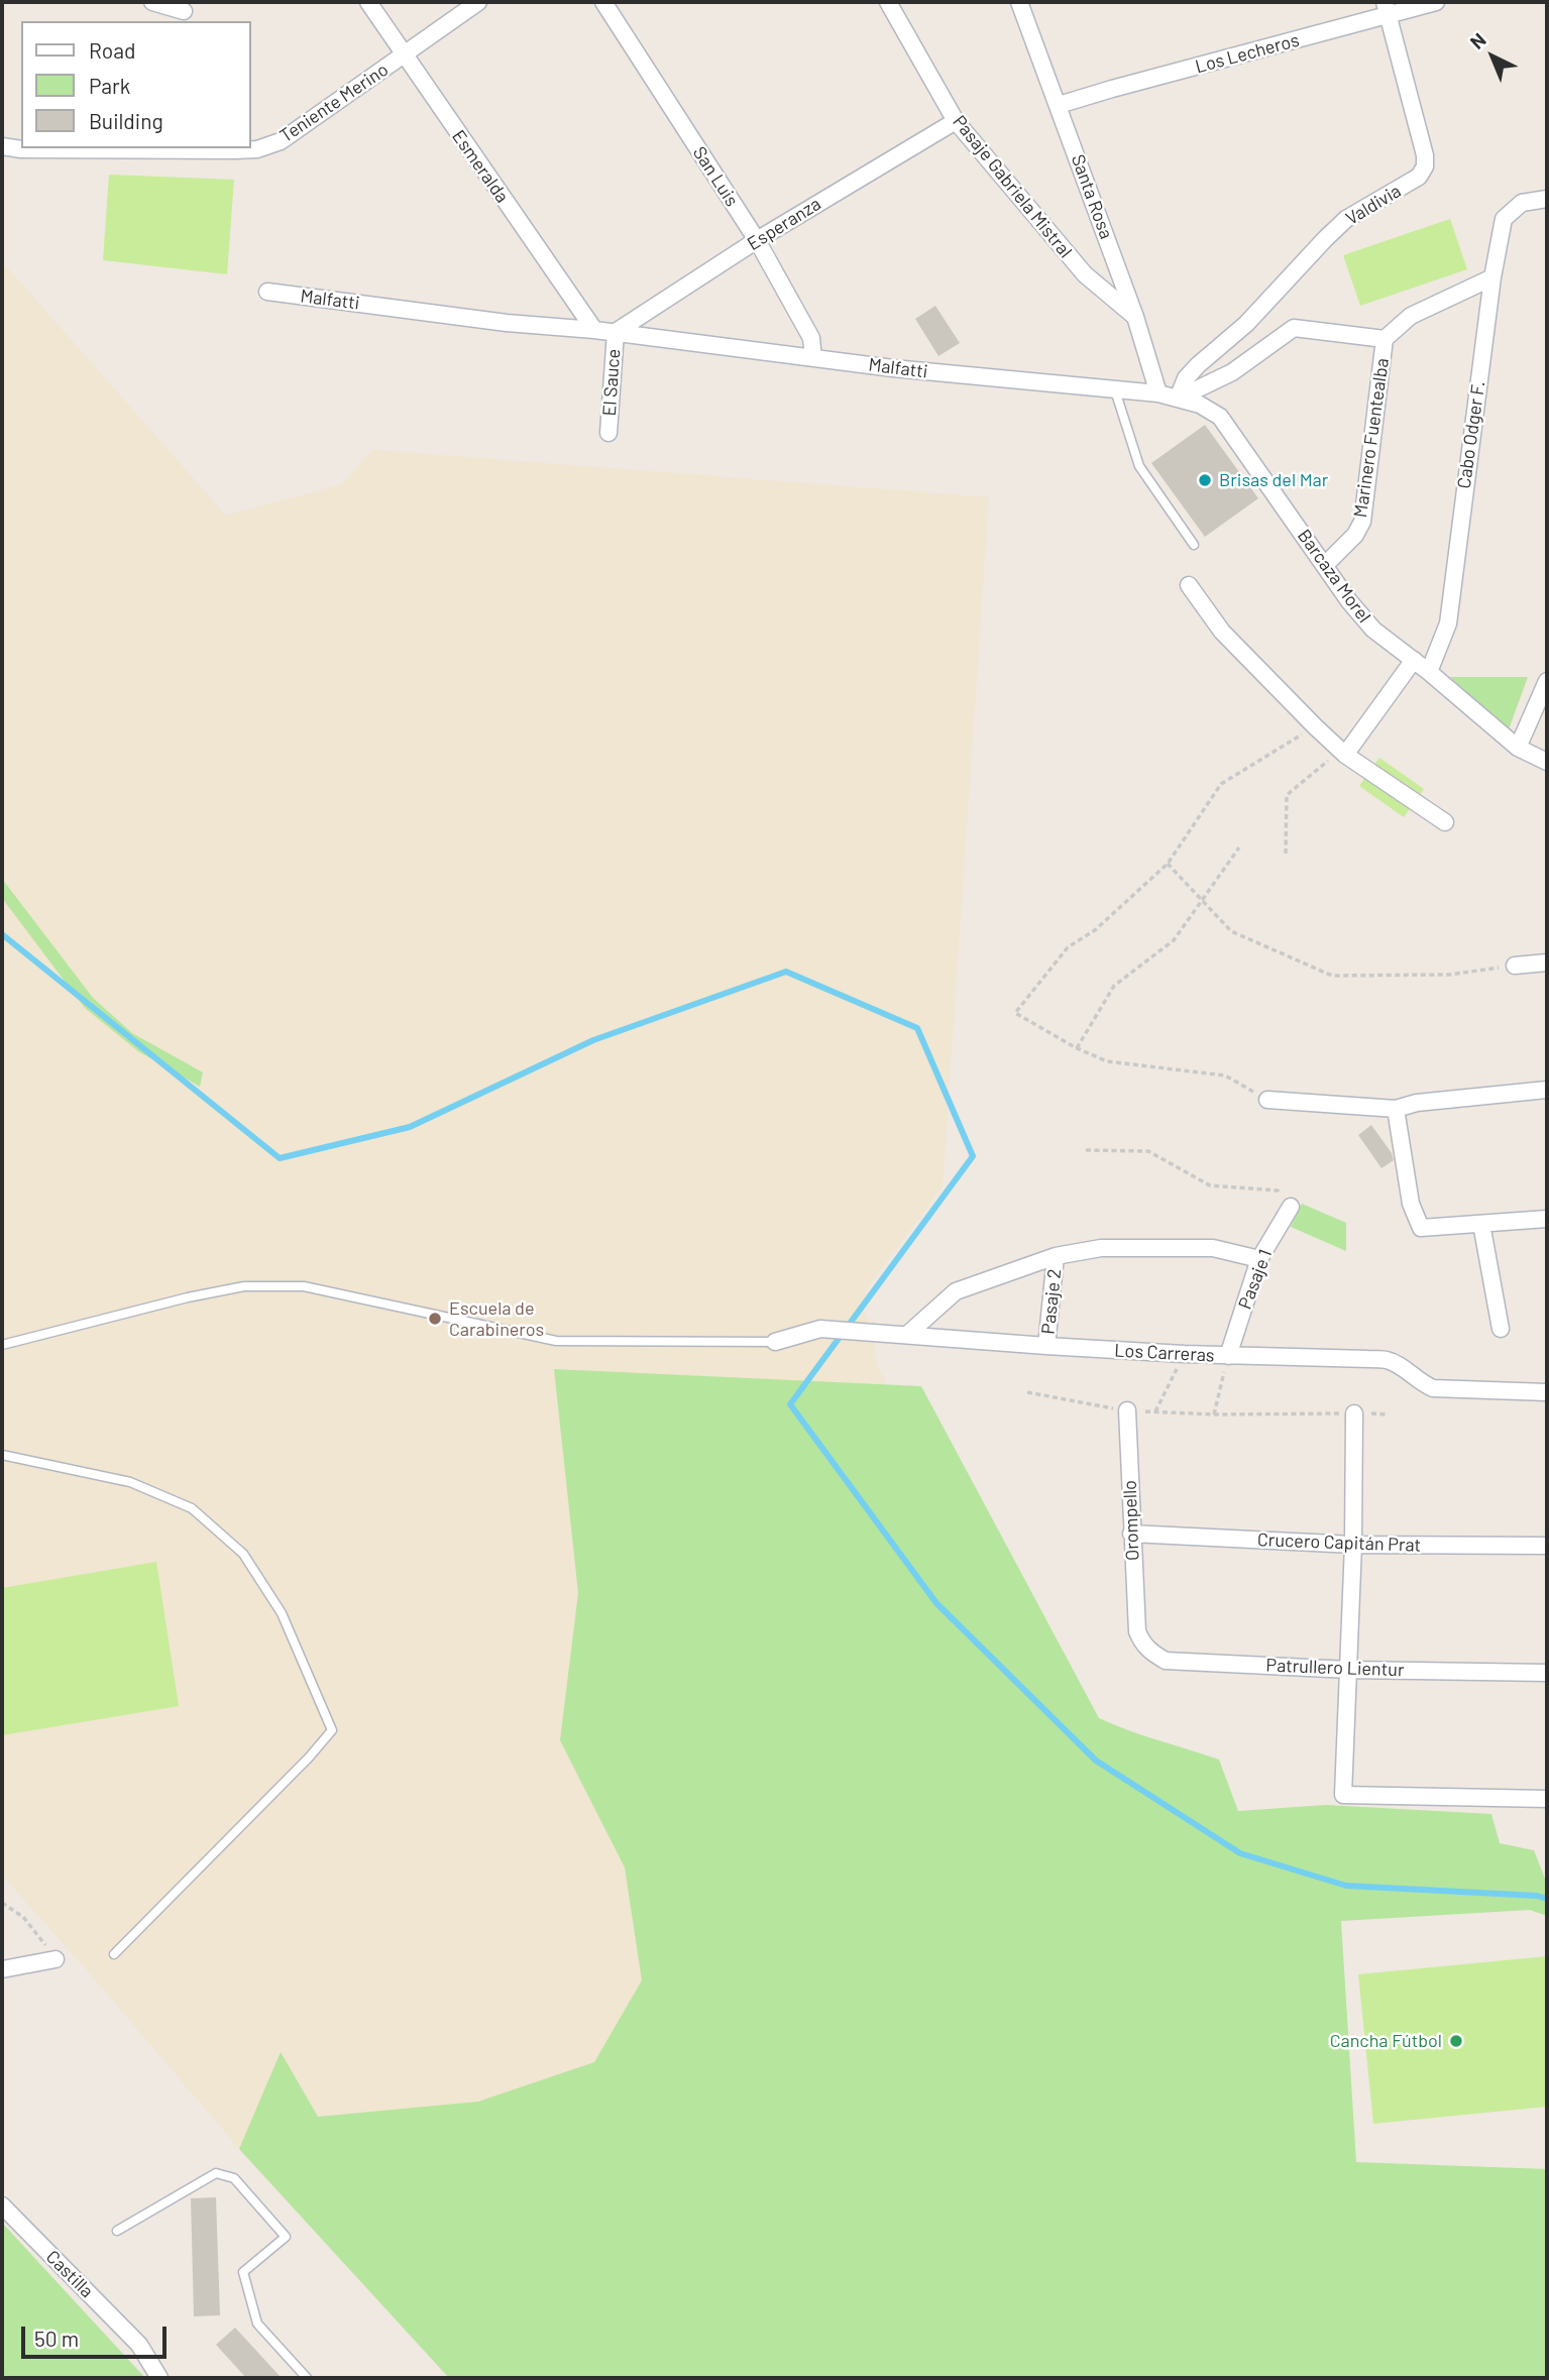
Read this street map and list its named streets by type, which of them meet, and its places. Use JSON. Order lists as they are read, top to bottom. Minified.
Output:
{"streets":{"street":["Los Lecheros","Teniente Merino","Esmeralda","San Luis","Pasaje Gabriela Mistral","Santa Rosa","Valdivia","Esperanza","Malfatti","El Sauce","Cabo Odger F.","Marinero Fuentealba","Barcaza Morel","Pasaje 1","Pasaje 2","Los Carreras","Orompello","Crucero Capitán Prat","Patrullero Lientur","Castilla"]},"crossings":[["Los Lecheros","Santa Rosa"],["Los Lecheros","Valdivia"],["Teniente Merino","Esmeralda"],["Esmeralda","Malfatti"],["San Luis","Esperanza"],["San Luis","Malfatti"],["Pasaje Gabriela Mistral","Santa Rosa"],["Pasaje Gabriela Mistral","Esperanza"],["Santa Rosa","Malfatti"],["Valdivia","Malfatti"],["Valdivia","Barcaza Morel"],["Esperanza","Malfatti"],["Esperanza","El Sauce"],["Malfatti","El Sauce"],["Malfatti","Barcaza Morel"],["Cabo Odger F.","Barcaza Morel"],["Marinero Fuentealba","Barcaza Morel"],["Pasaje 1","Los Carreras"],["Pasaje 2","Los Carreras"],["Orompello","Crucero Capitán Prat"],["Orompello","Patrullero Lientur"]],"places":["Brisas del Mar","Escuela de Carabineros","Cancha Fútbol"],"legend":["Road","Park","Building"],"scale_bar":"50 m","north":"top left"}
